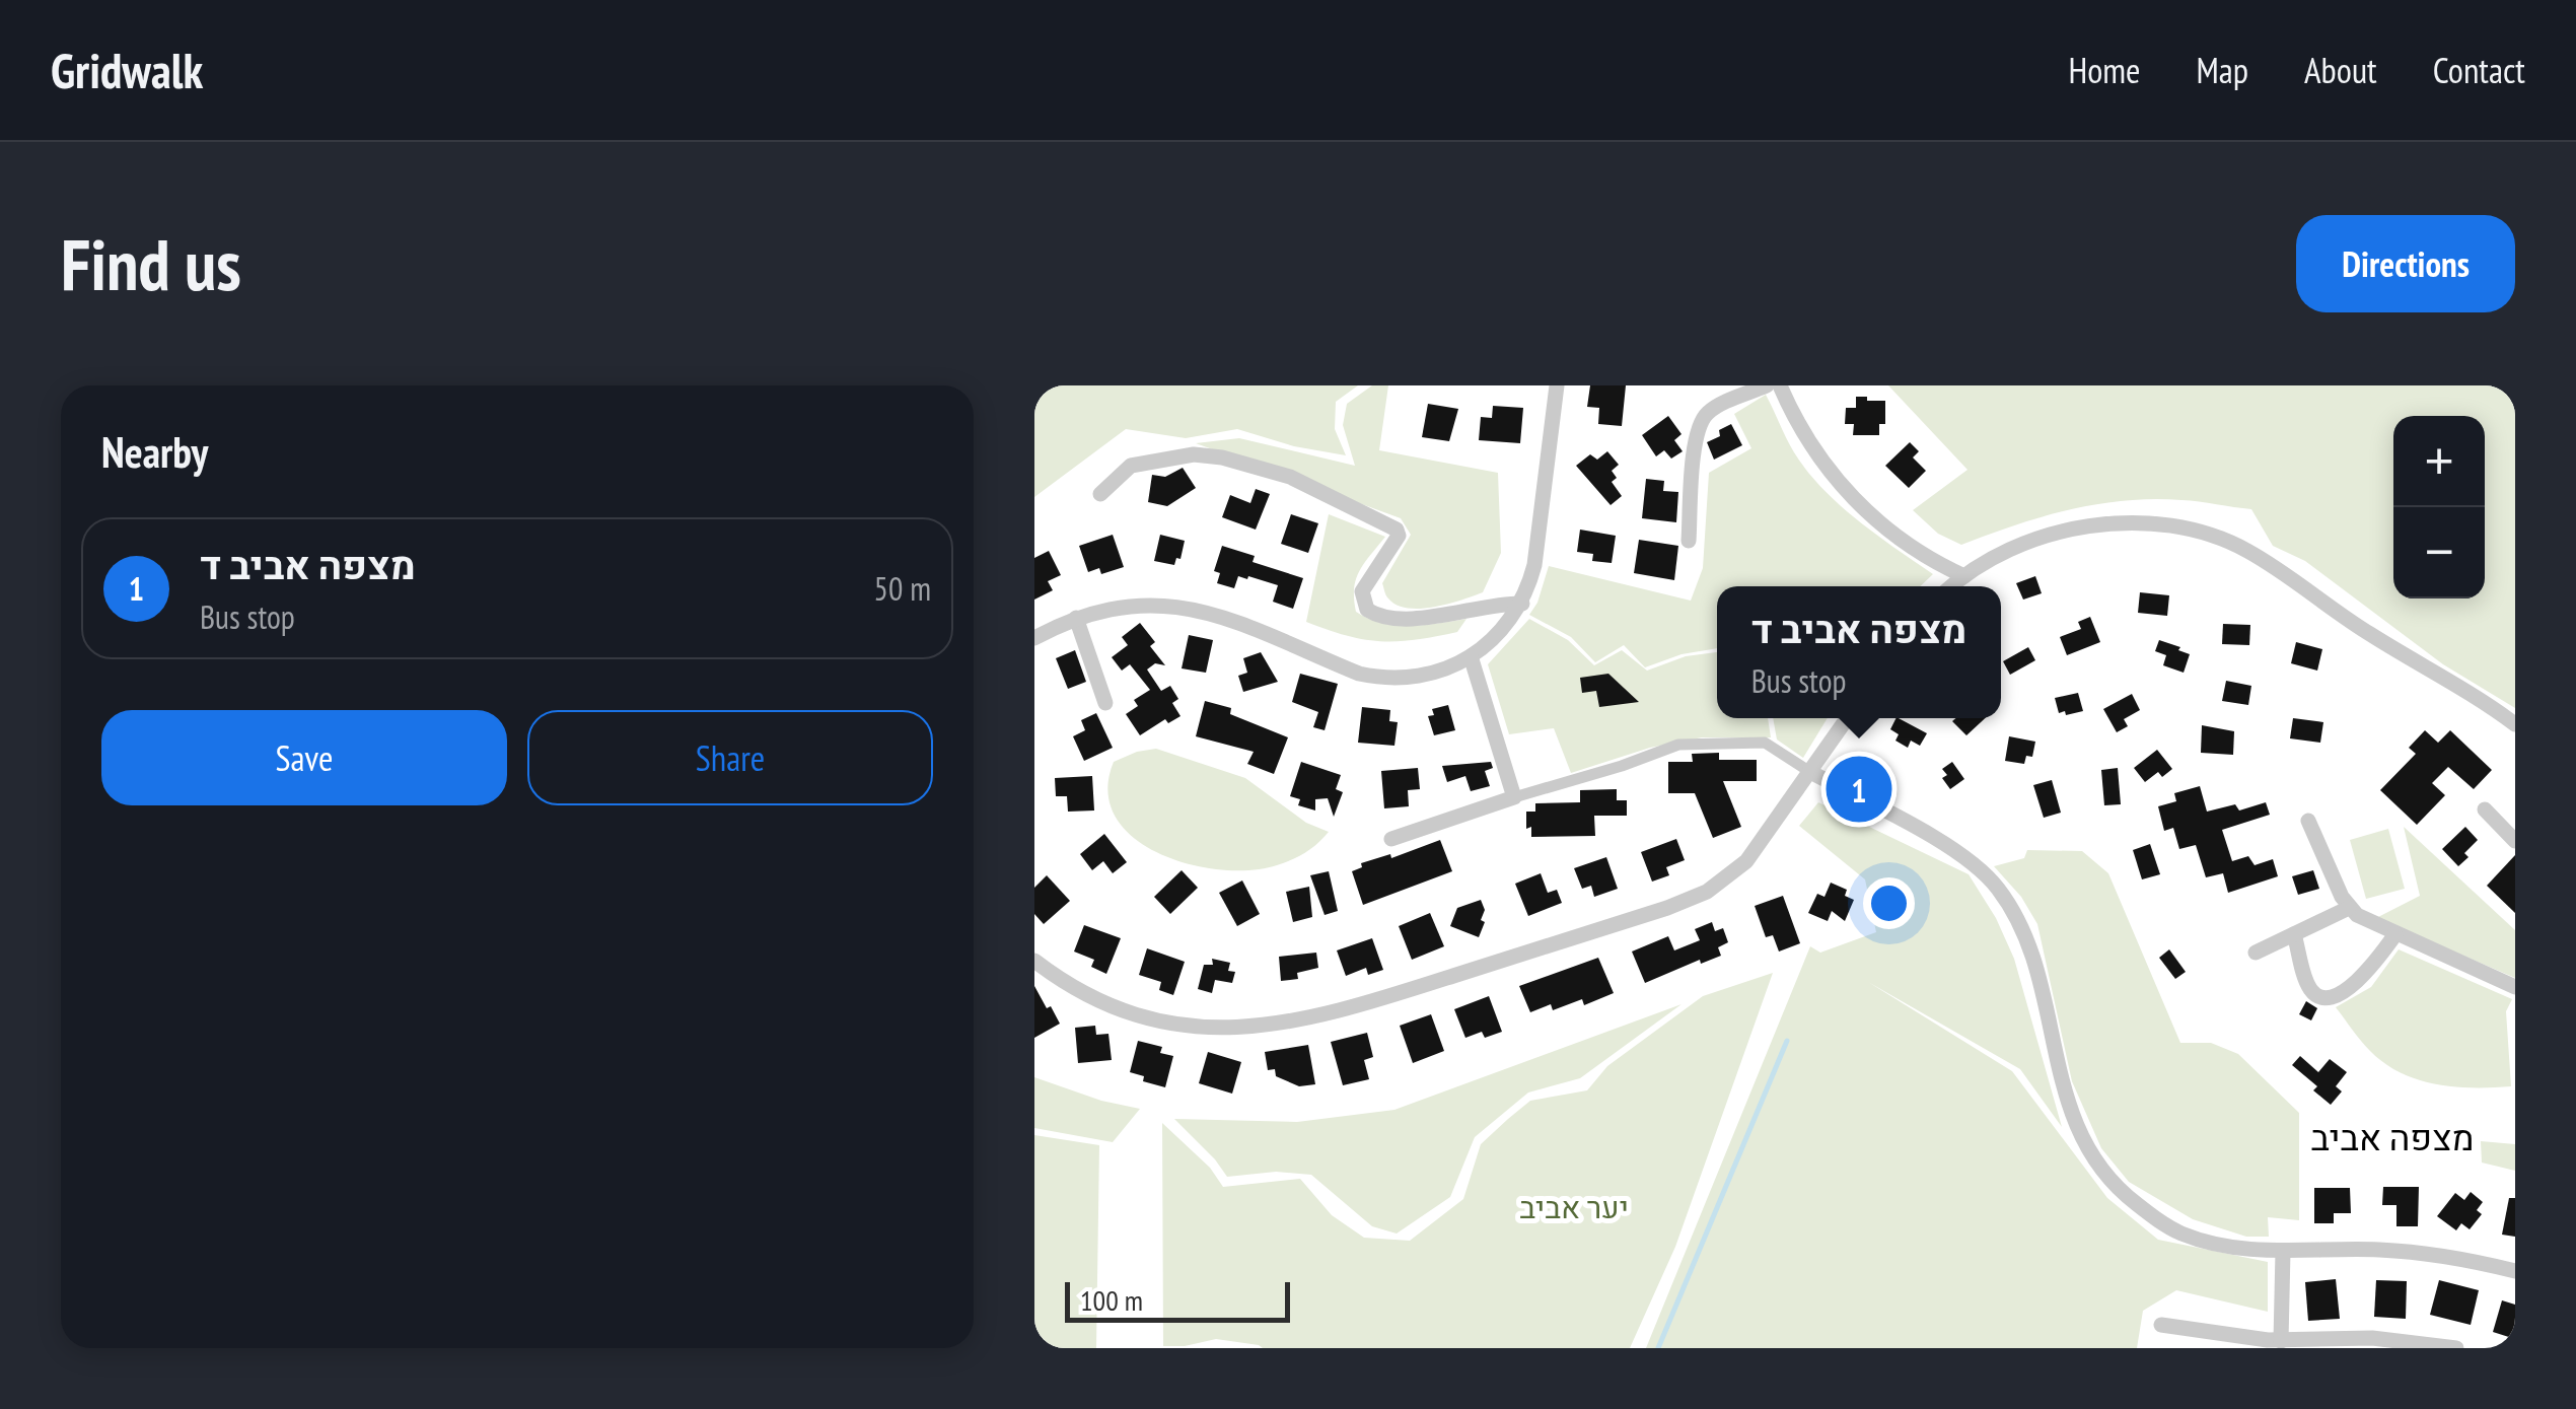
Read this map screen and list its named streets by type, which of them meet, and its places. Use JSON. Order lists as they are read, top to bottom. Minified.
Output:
{"districts":["מצפה אביב"],"parks":["יער אביב"],"scale_bar":"100 m","page":{"header":"Gridwalk","nav":["Home","Map","About","Contact"],"buttons":["Directions",["Save","Share"]],"title":"Find us","heading":"Nearby","map_buttons":["+","−"],"list":[{"mark":"1","name":"מצפה אביב ד","note":"Bus stop","value":"50 m"}],"popup":["מצפה אביב ד","Bus stop"],"pins":"1","scale":"100 m"}}
